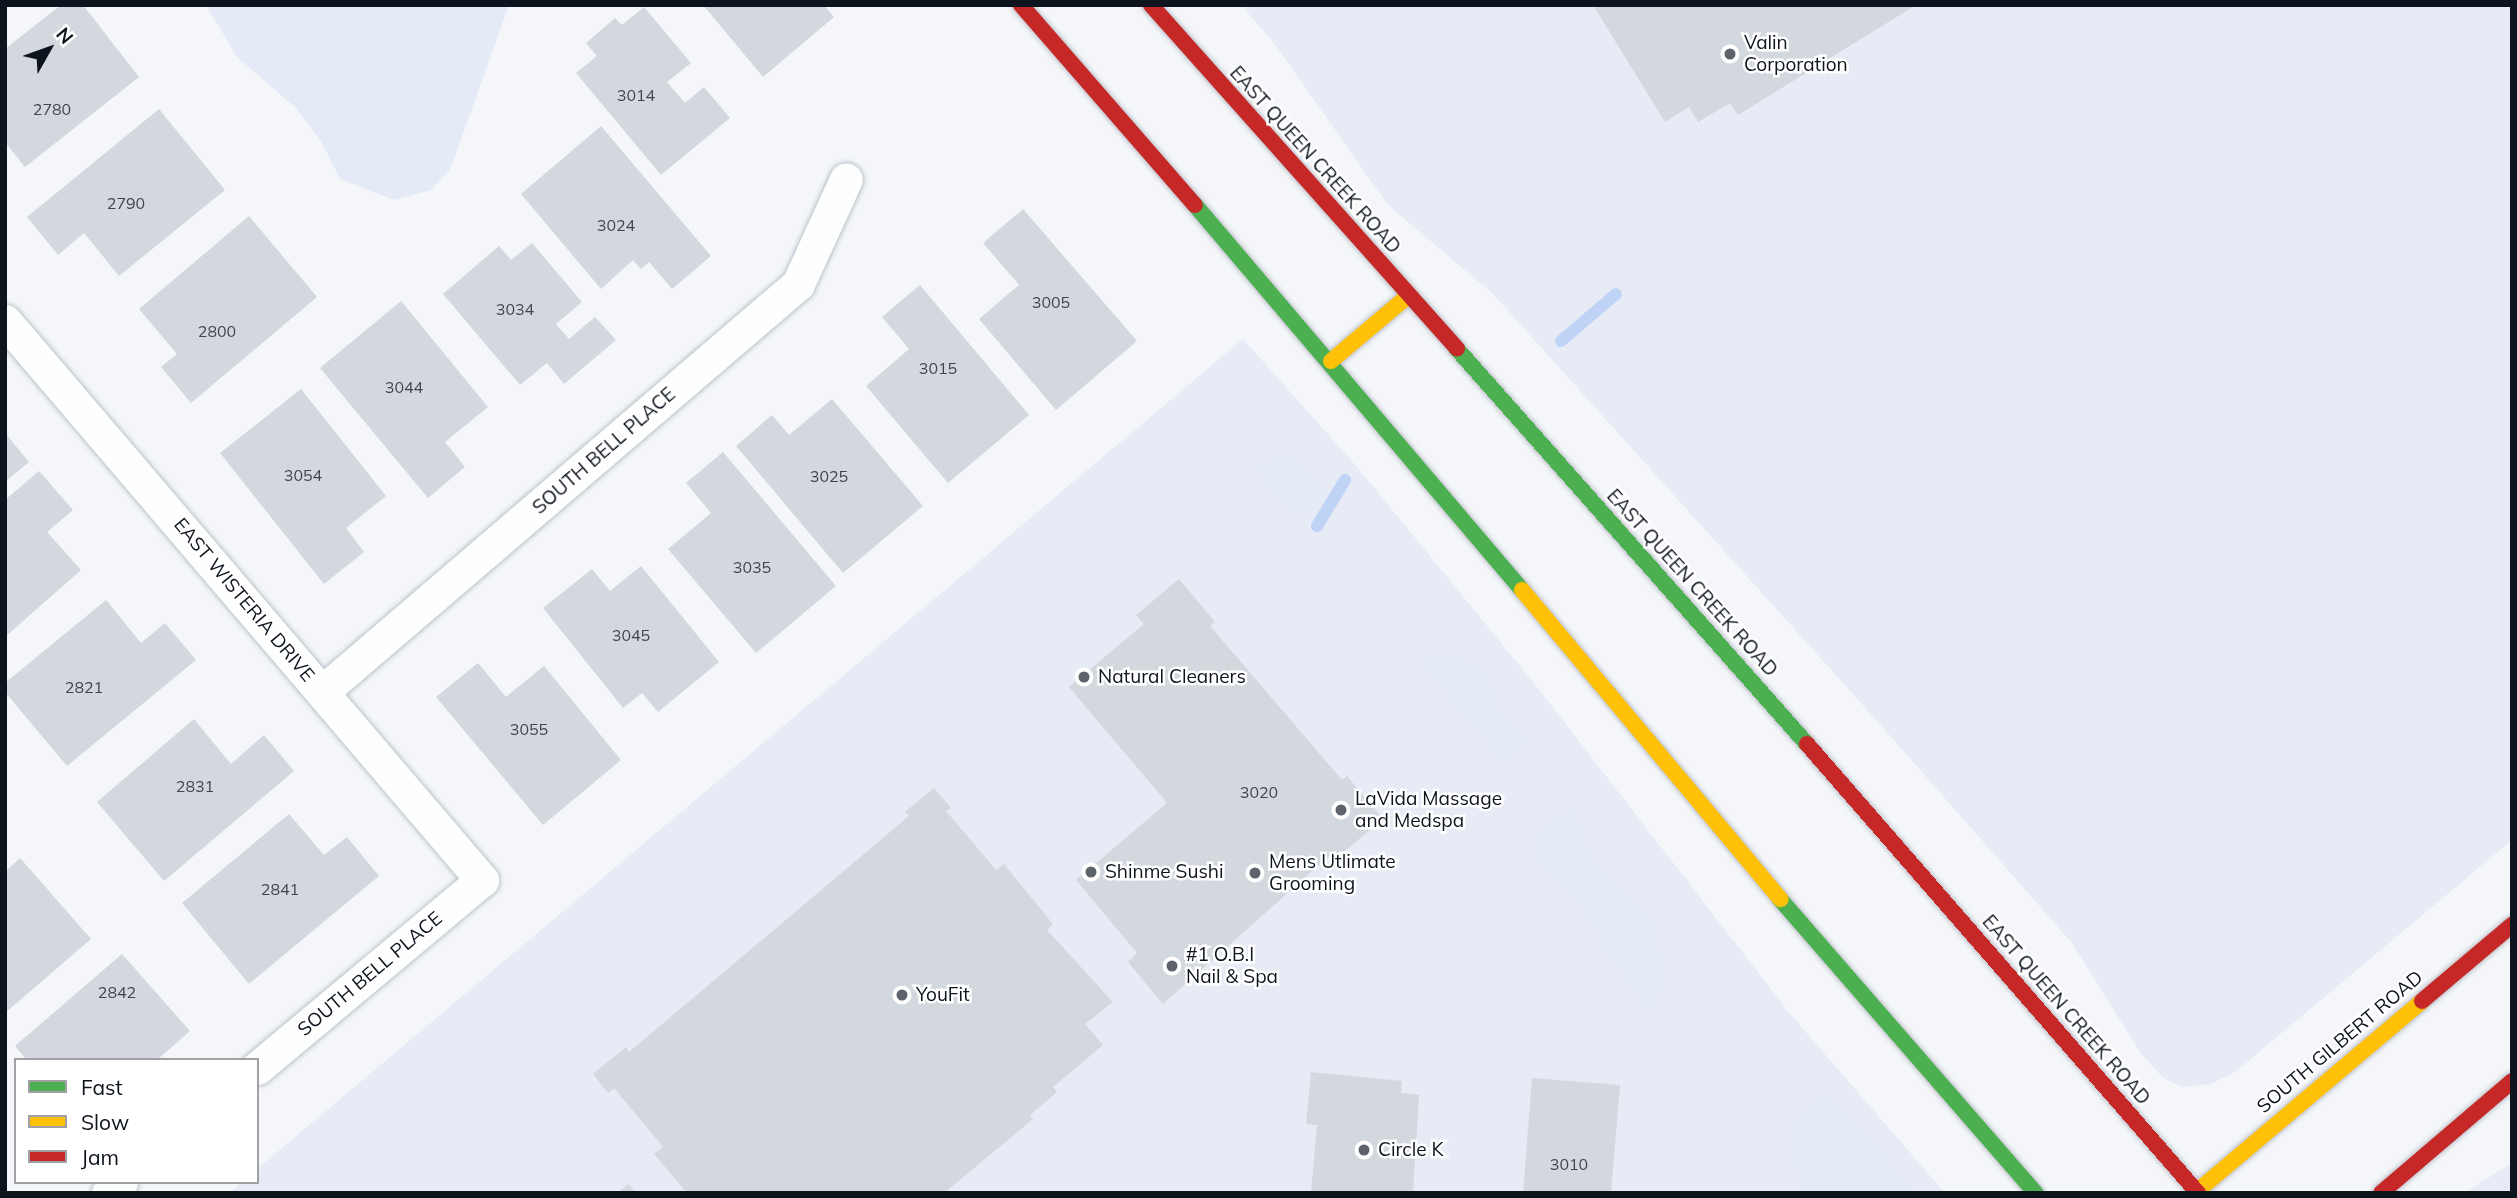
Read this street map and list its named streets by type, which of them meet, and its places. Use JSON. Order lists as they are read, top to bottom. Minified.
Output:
{"streets":{"main road":["EAST QUEEN CREEK ROAD","SOUTH GILBERT ROAD"],"street":["SOUTH BELL PLACE","EAST WISTERIA DRIVE"]},"crossings":[["EAST QUEEN CREEK ROAD","SOUTH GILBERT ROAD"],["SOUTH BELL PLACE","EAST WISTERIA DRIVE"]],"places":["Valin Corporation","Natural Cleaners","LaVida Massage and Medspa","Shinme Sushi","Mens Utlimate Grooming","#1 O.B.I Nail & Spa","YouFit","Circle K"],"house_numbers":["3014","2780","2790","3024","3005","3034","2800","3015","3044","3054","3025","3035","3045","2821","3055","2831","3020","2841","2842","3010"],"legend":["Fast","Slow","Jam"],"north":"top right"}
